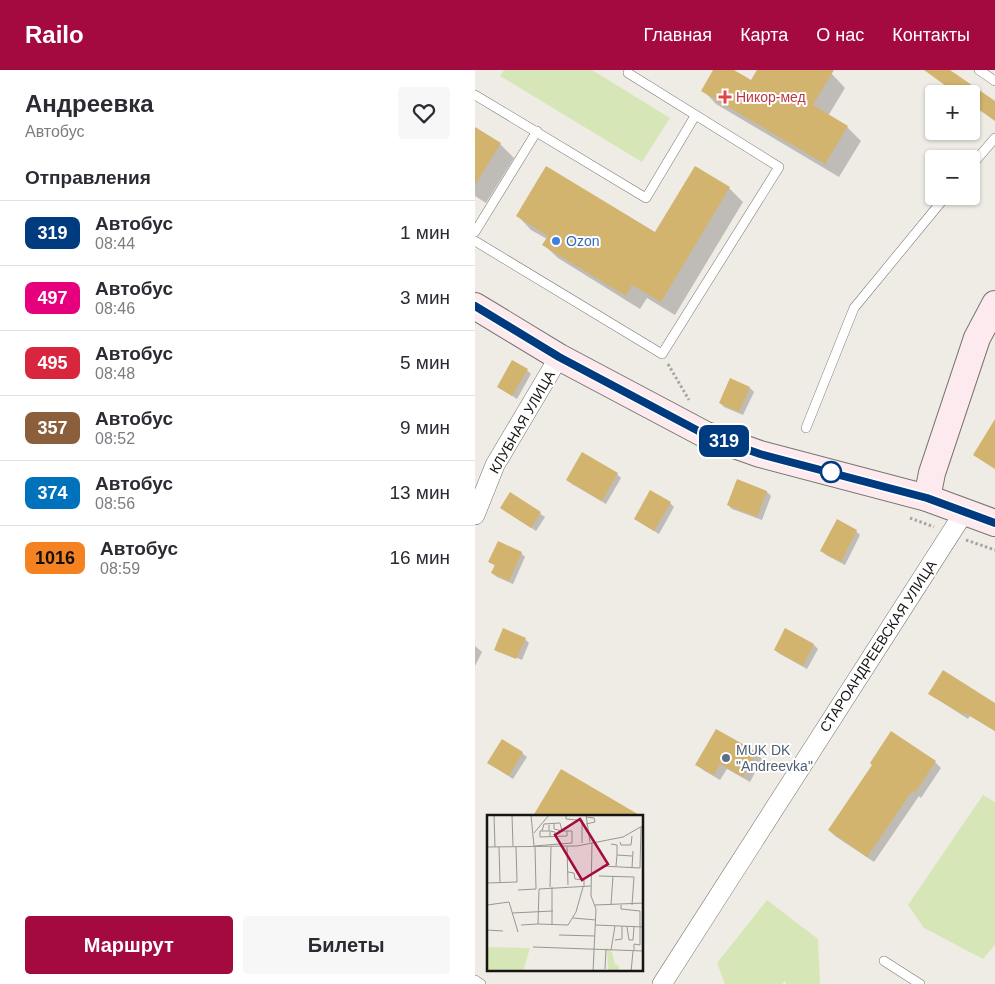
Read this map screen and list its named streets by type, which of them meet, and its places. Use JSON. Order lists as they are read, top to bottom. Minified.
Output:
{"streets":{"street":["КЛУБНАЯ УЛИЦА","СТАРОАНДРЕЕВСКАЯ УЛИЦА"]},"places":{"health":["Никор-мед"],"other":["Ozon","MUK DK \"Andreevka\""]},"lines":["bus line 319"],"page":{"header":"Railo","nav":["Главная","Карта","О нас","Контакты"],"heading":[["Андреевка","Автобус"],"Отправления"],"on_map":"319","map_buttons":["+","−"],"list":[{"mark":"319","name":"Автобус","note":"08:44","value":"1 мин"},{"mark":"497","name":"Автобус","note":"08:46","value":"3 мин"},{"mark":"495","name":"Автобус","note":"08:48","value":"5 мин"},{"mark":"357","name":"Автобус","note":"08:52","value":"9 мин"},{"mark":"374","name":"Автобус","note":"08:56","value":"13 мин"},{"mark":"1016","name":"Автобус","note":"08:59","value":"16 мин"}],"buttons":["Маршрут","Билеты"]}}
